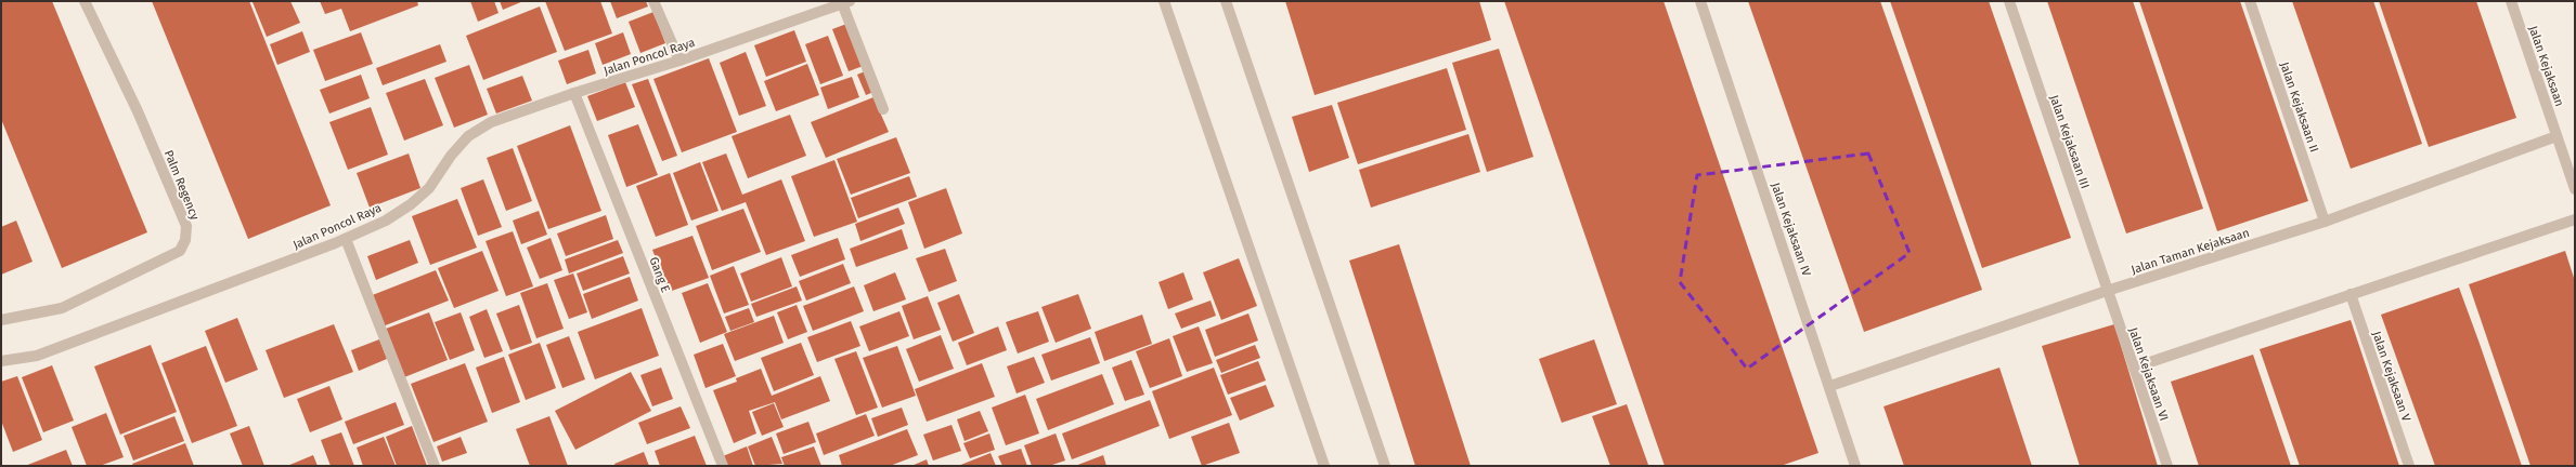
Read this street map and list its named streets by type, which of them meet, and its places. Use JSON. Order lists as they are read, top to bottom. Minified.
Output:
{"streets":{"street":["Jalan Poncol Raya","Jalan Kejaksaan","Jalan Kejaksaan II","Jalan Kejaksaan III","Palm Regency","Jalan Kejaksaan IV","Jalan Taman Kejaksaan","Gang E","Jalan Kejaksaan VI","Jalan Kejaksaan V"]},"crossings":[["Jalan Poncol Raya","Gang E"],["Jalan Kejaksaan","Jalan Taman Kejaksaan"],["Jalan Kejaksaan II","Jalan Taman Kejaksaan"],["Jalan Kejaksaan III","Jalan Taman Kejaksaan"],["Jalan Kejaksaan III","Jalan Kejaksaan VI"],["Jalan Kejaksaan IV","Jalan Taman Kejaksaan"],["Jalan Taman Kejaksaan","Jalan Kejaksaan VI"]]}
